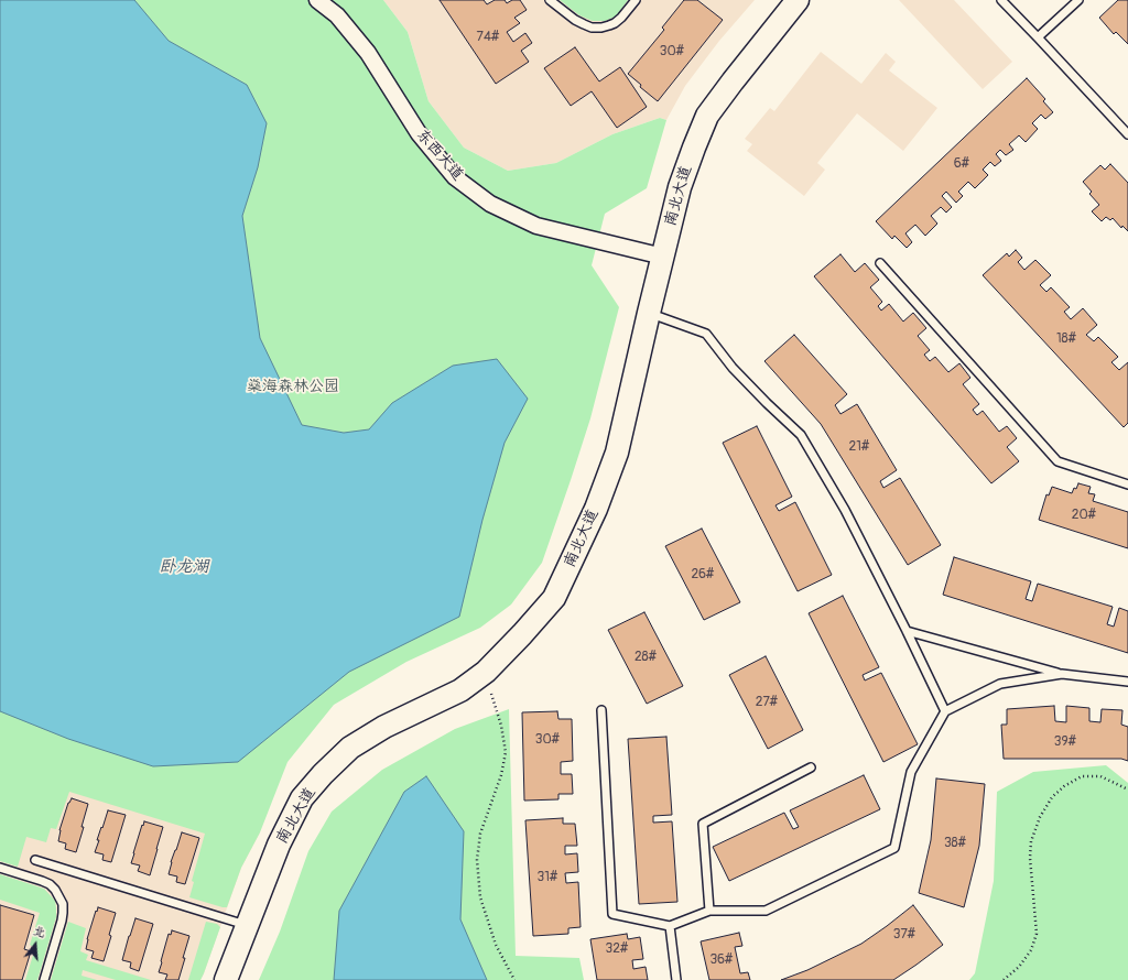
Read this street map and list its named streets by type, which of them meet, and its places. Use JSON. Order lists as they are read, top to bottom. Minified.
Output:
{"streets":{"street":["东西大道","南北大道"]},"crossings":[["东西大道","南北大道"]],"water":["卧龙湖"],"parks":["燊海森林公园"],"house_numbers":["74#","30#","6#","18#","21#","20#","26#","28#","27#","30#","39#","38#","31#","37#","32#","36#"],"north":"top"}
